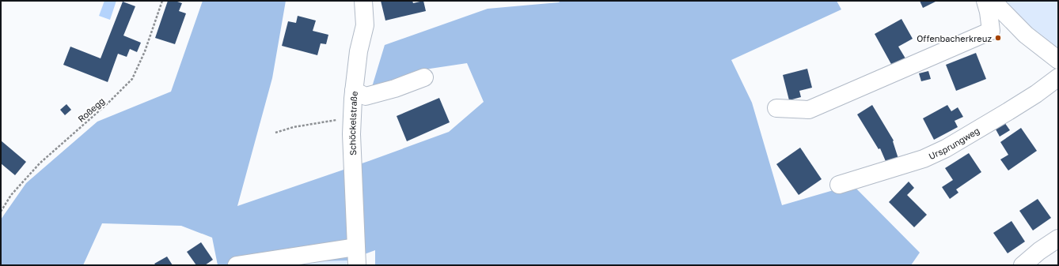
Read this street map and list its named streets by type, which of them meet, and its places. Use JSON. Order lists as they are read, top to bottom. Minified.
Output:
{"streets":{"street":["Schöckelstraße","Ursprungweg"],"path":["Roßegg"]},"places":["Offenbacherkreuz"]}
